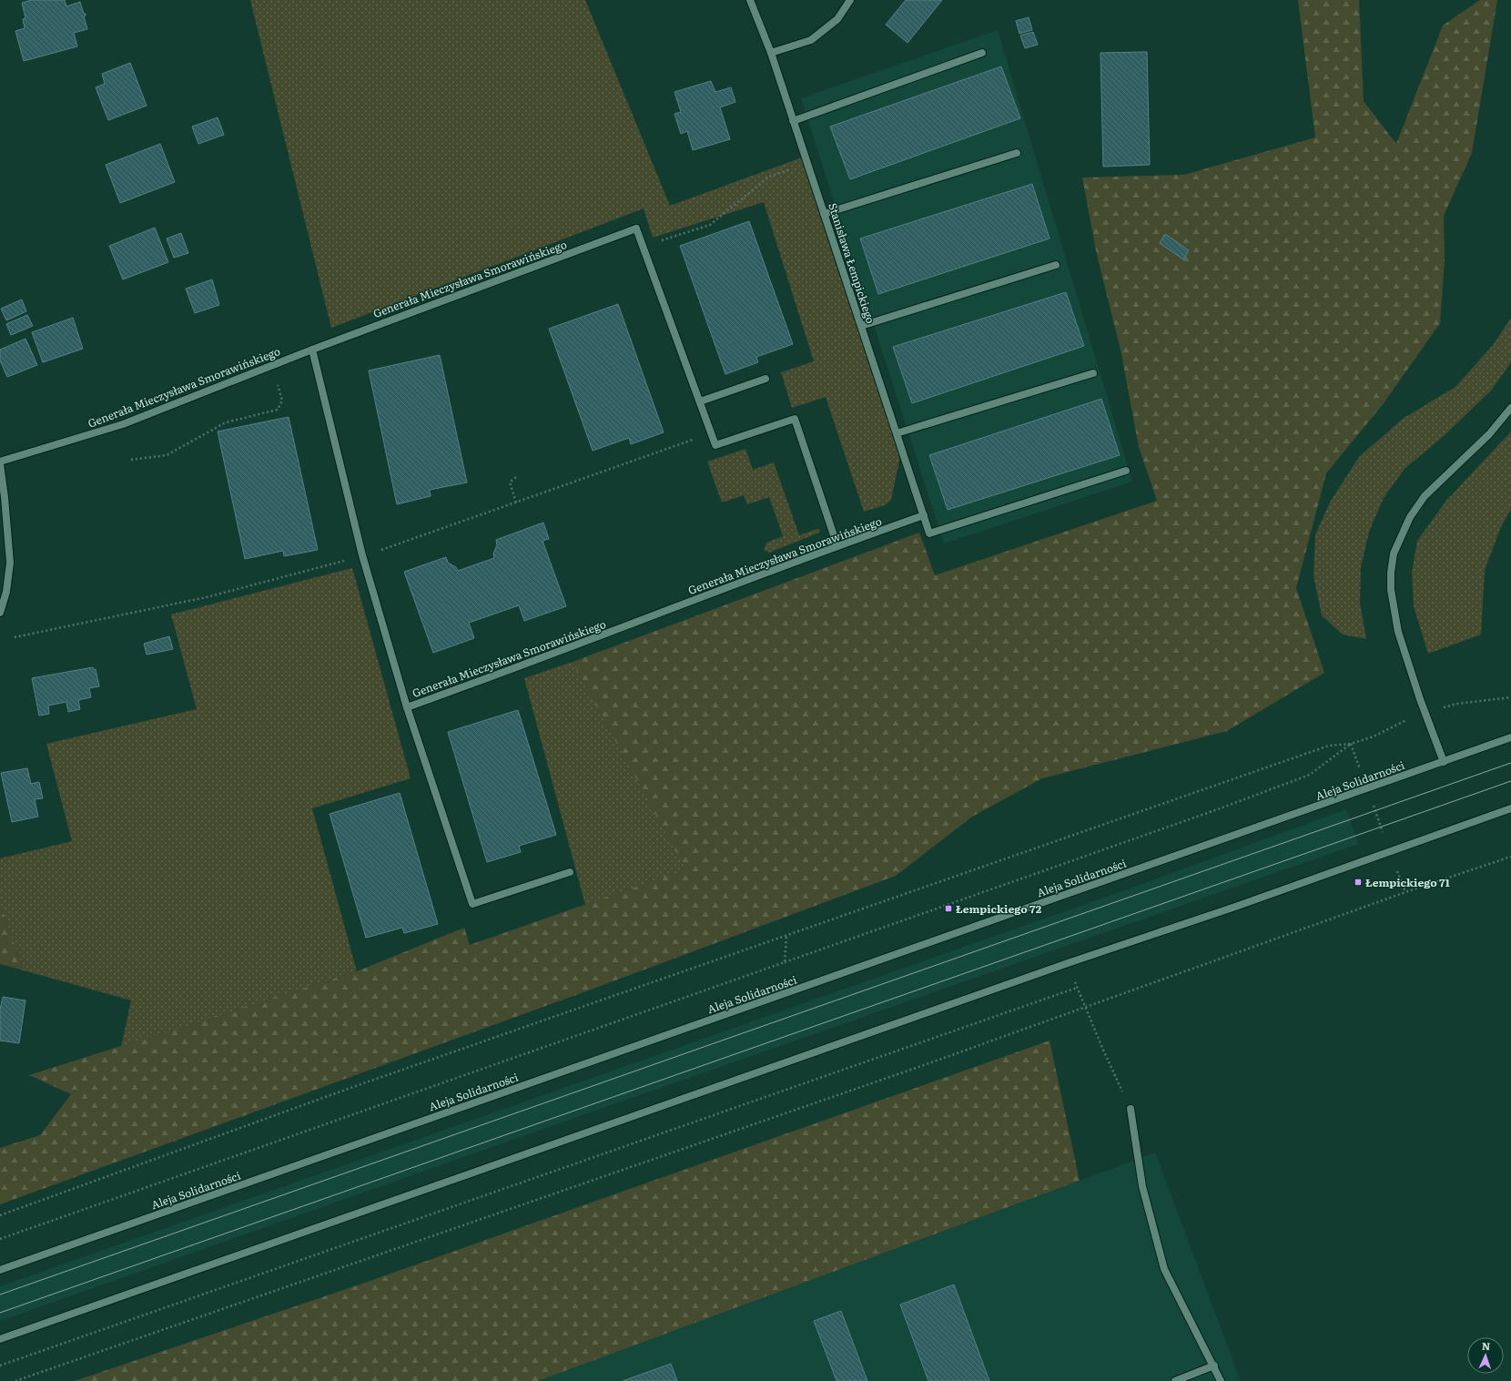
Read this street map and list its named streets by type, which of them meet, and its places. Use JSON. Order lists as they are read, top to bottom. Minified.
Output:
{"streets":{"street":["Stanisława Łempickiego","Generała Mieczysława Smorawińskiego","Aleja Solidarności"]},"crossings":[["Stanisława Łempickiego","Generała Mieczysława Smorawińskiego"]],"places":{"transit":["Łempickiego 71","Łempickiego 72"]},"north":"top"}
